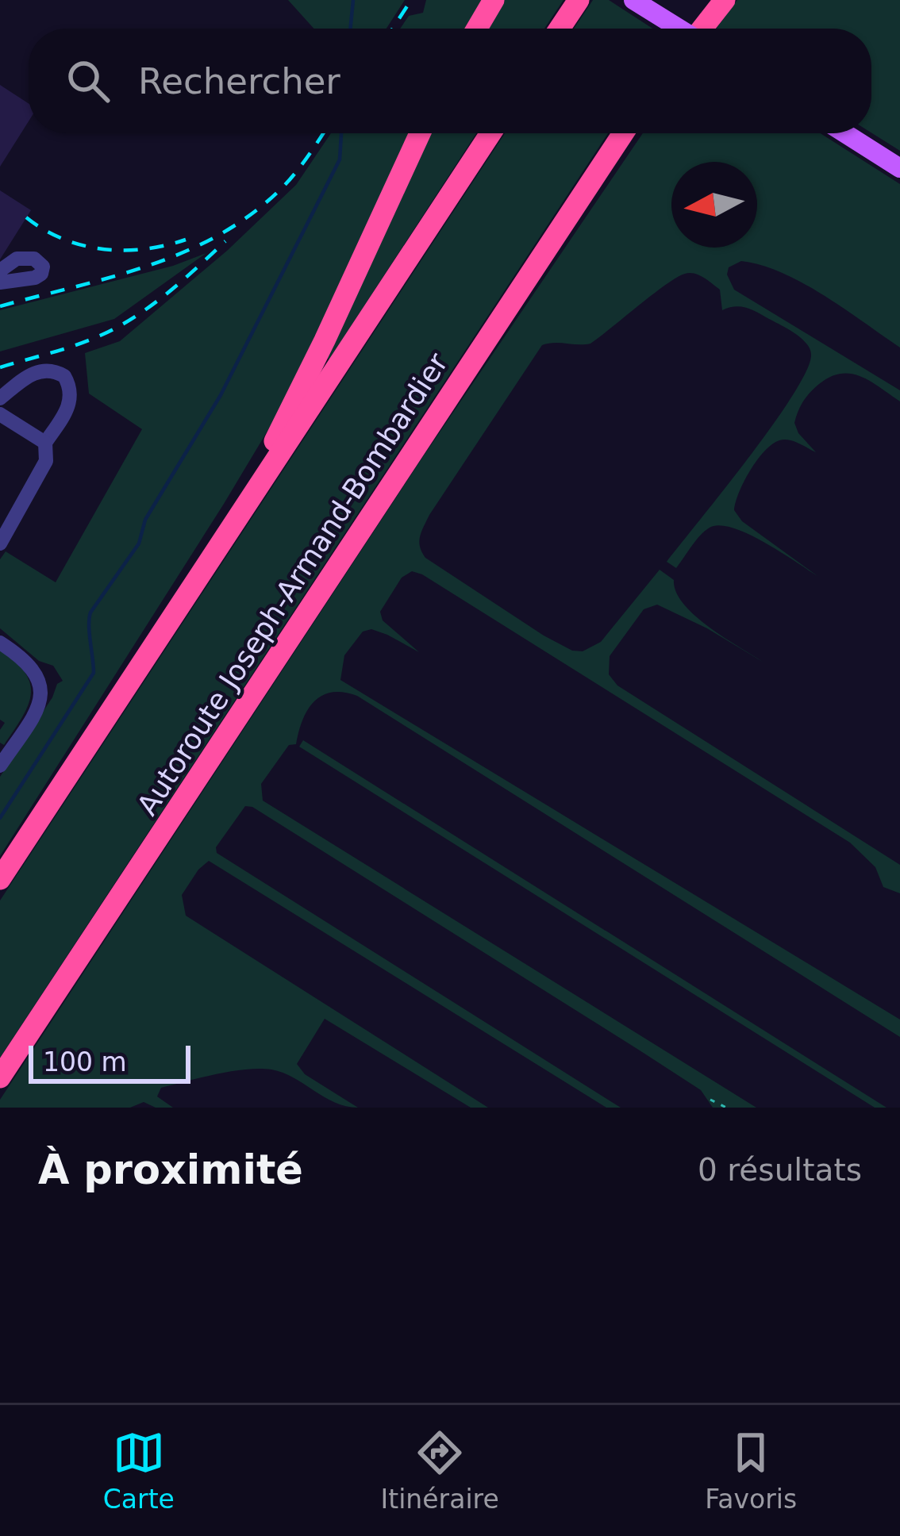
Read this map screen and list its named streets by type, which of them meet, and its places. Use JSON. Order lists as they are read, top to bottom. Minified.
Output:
{"streets":{"highway":["Autoroute Joseph-Armand-Bombardier"]},"scale_bar":"100 m","north":"left","page":{"search":"Rechercher","scale":"100 m","heading":["À proximité","0 résultats"],"nav":["Carte","Itinéraire","Favoris"]}}
